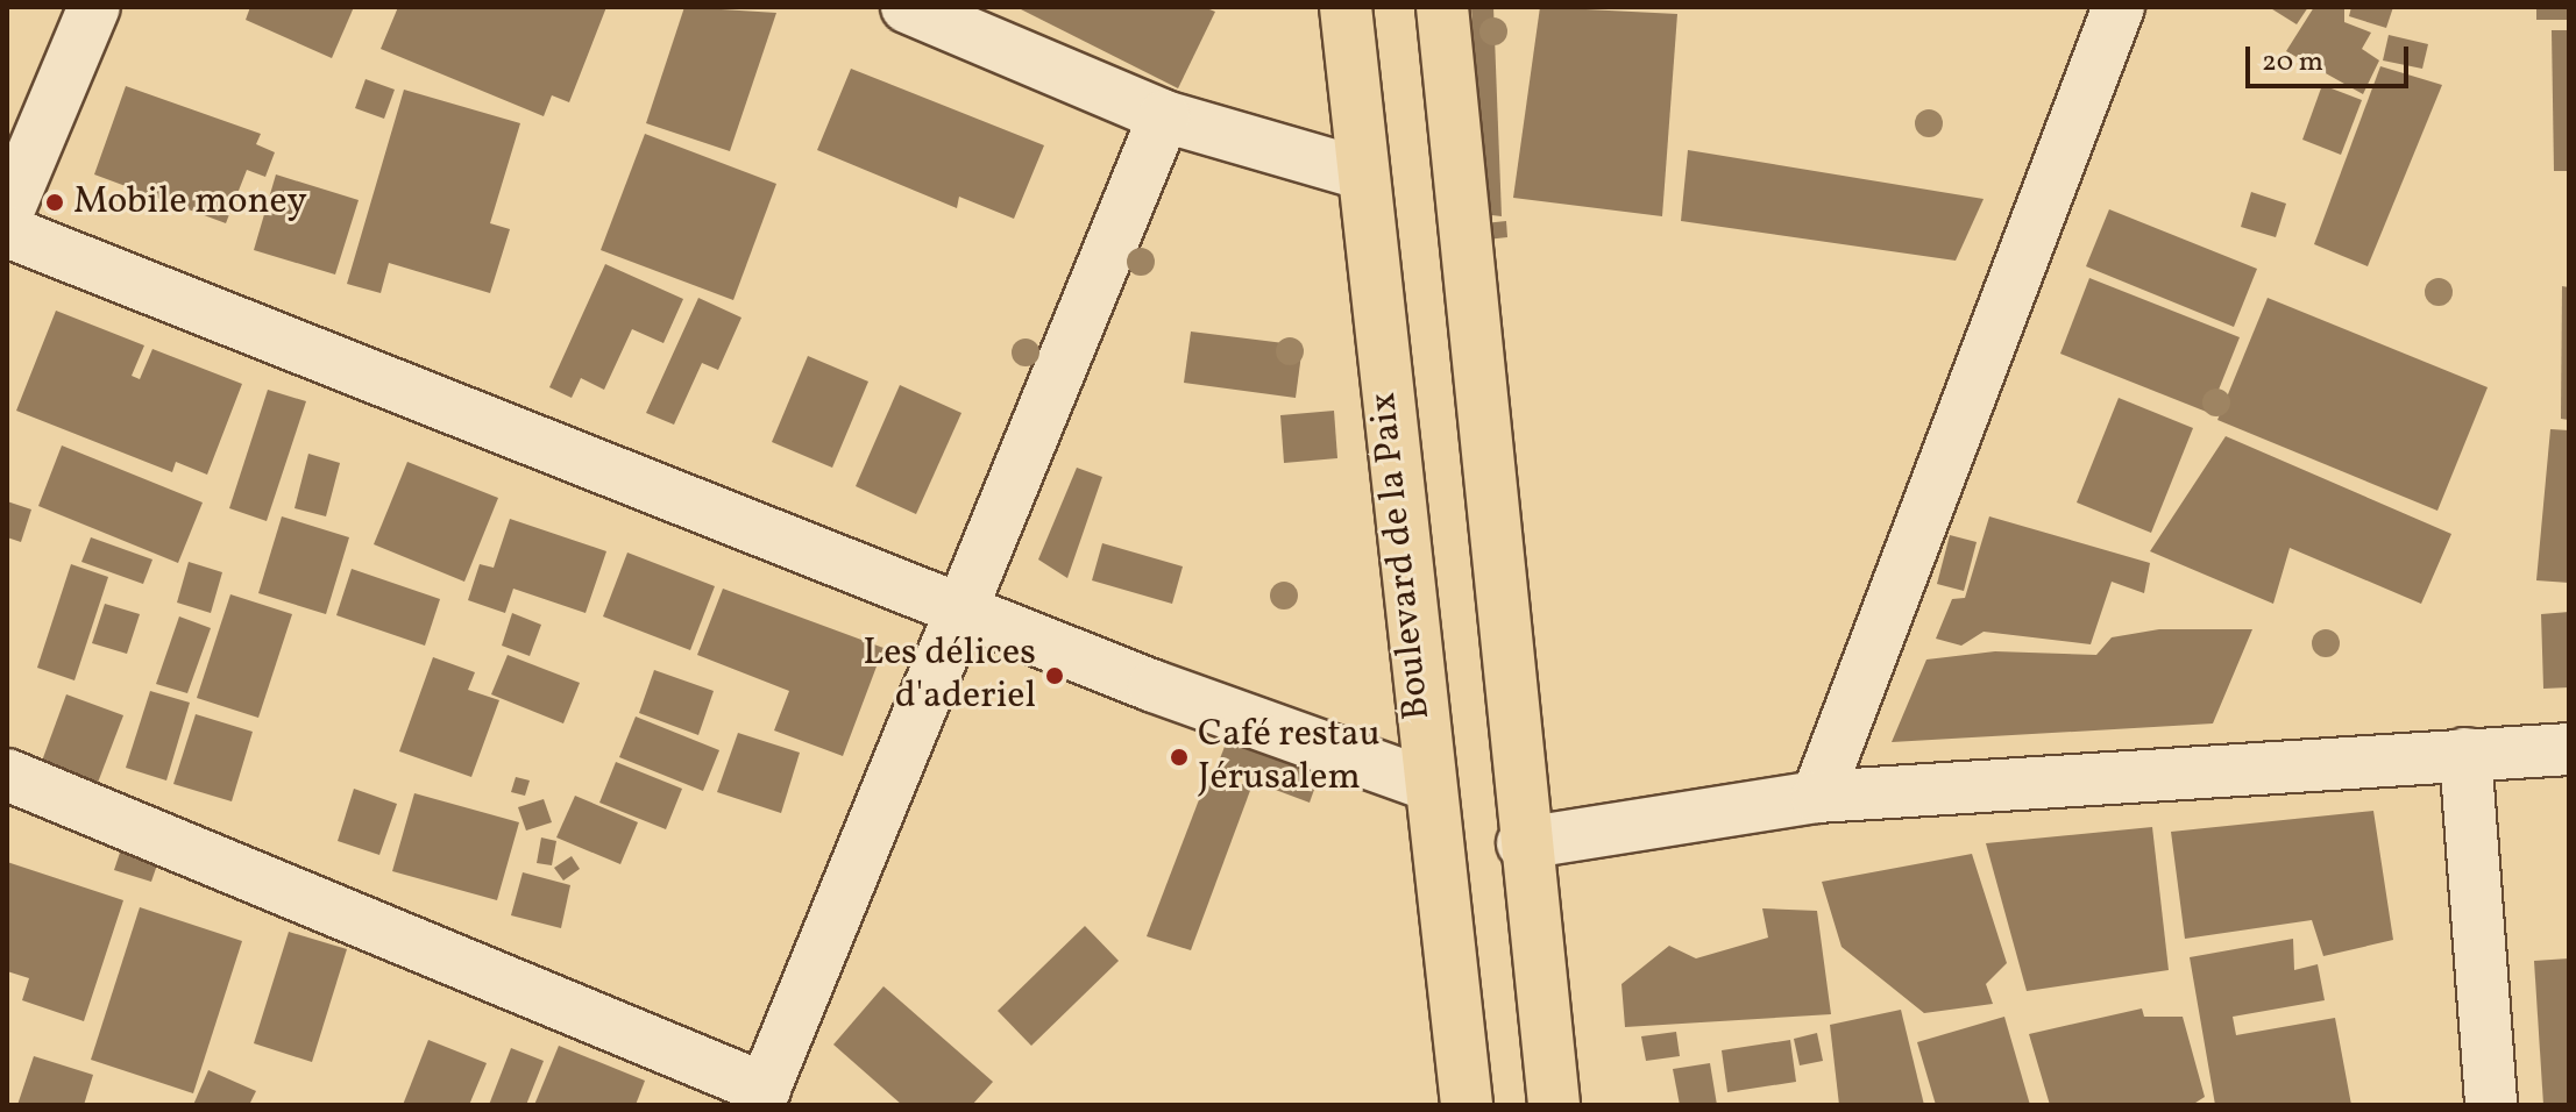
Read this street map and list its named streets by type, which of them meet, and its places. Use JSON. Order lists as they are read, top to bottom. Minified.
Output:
{"streets":{"main road":["Boulevard de la Paix"]},"places":["Mobile money","Les délices d'aderiel","Café restau Jérusalem"],"scale_bar":"20 m"}
